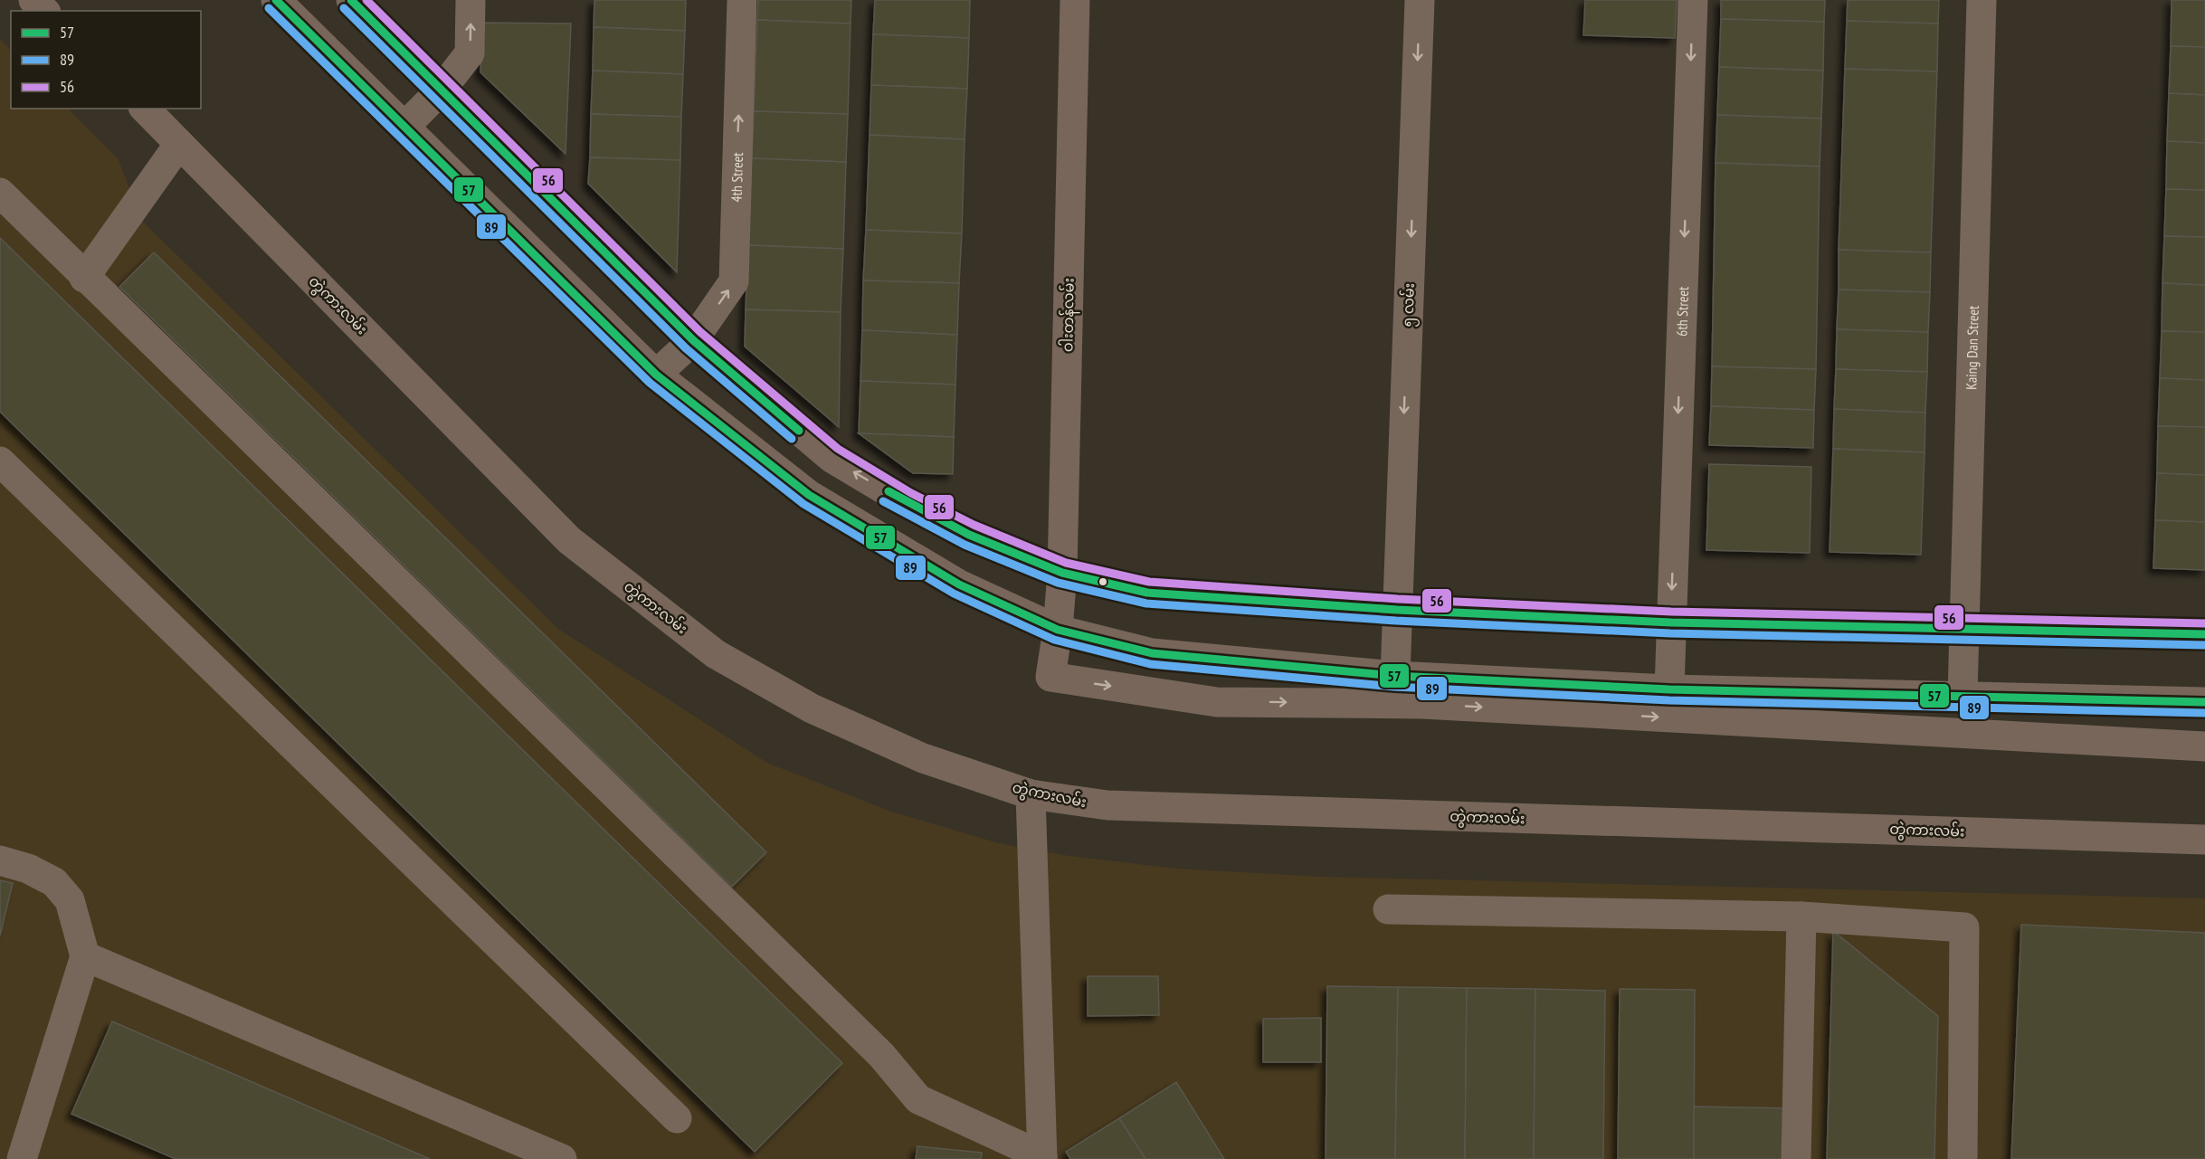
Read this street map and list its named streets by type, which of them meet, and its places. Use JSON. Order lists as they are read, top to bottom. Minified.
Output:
{"streets":{"main road":["တွဲကားလမ်း","ဝါးတန်လမ်း"],"street":["4th Street","၅ လမ်း","6th Street","Kaing Dan Street"]},"one_way":["4th Street","၅ လမ်း","6th Street"],"lines":["transit line 57","transit line 56","transit line 89"],"legend":["57","89","56"]}
